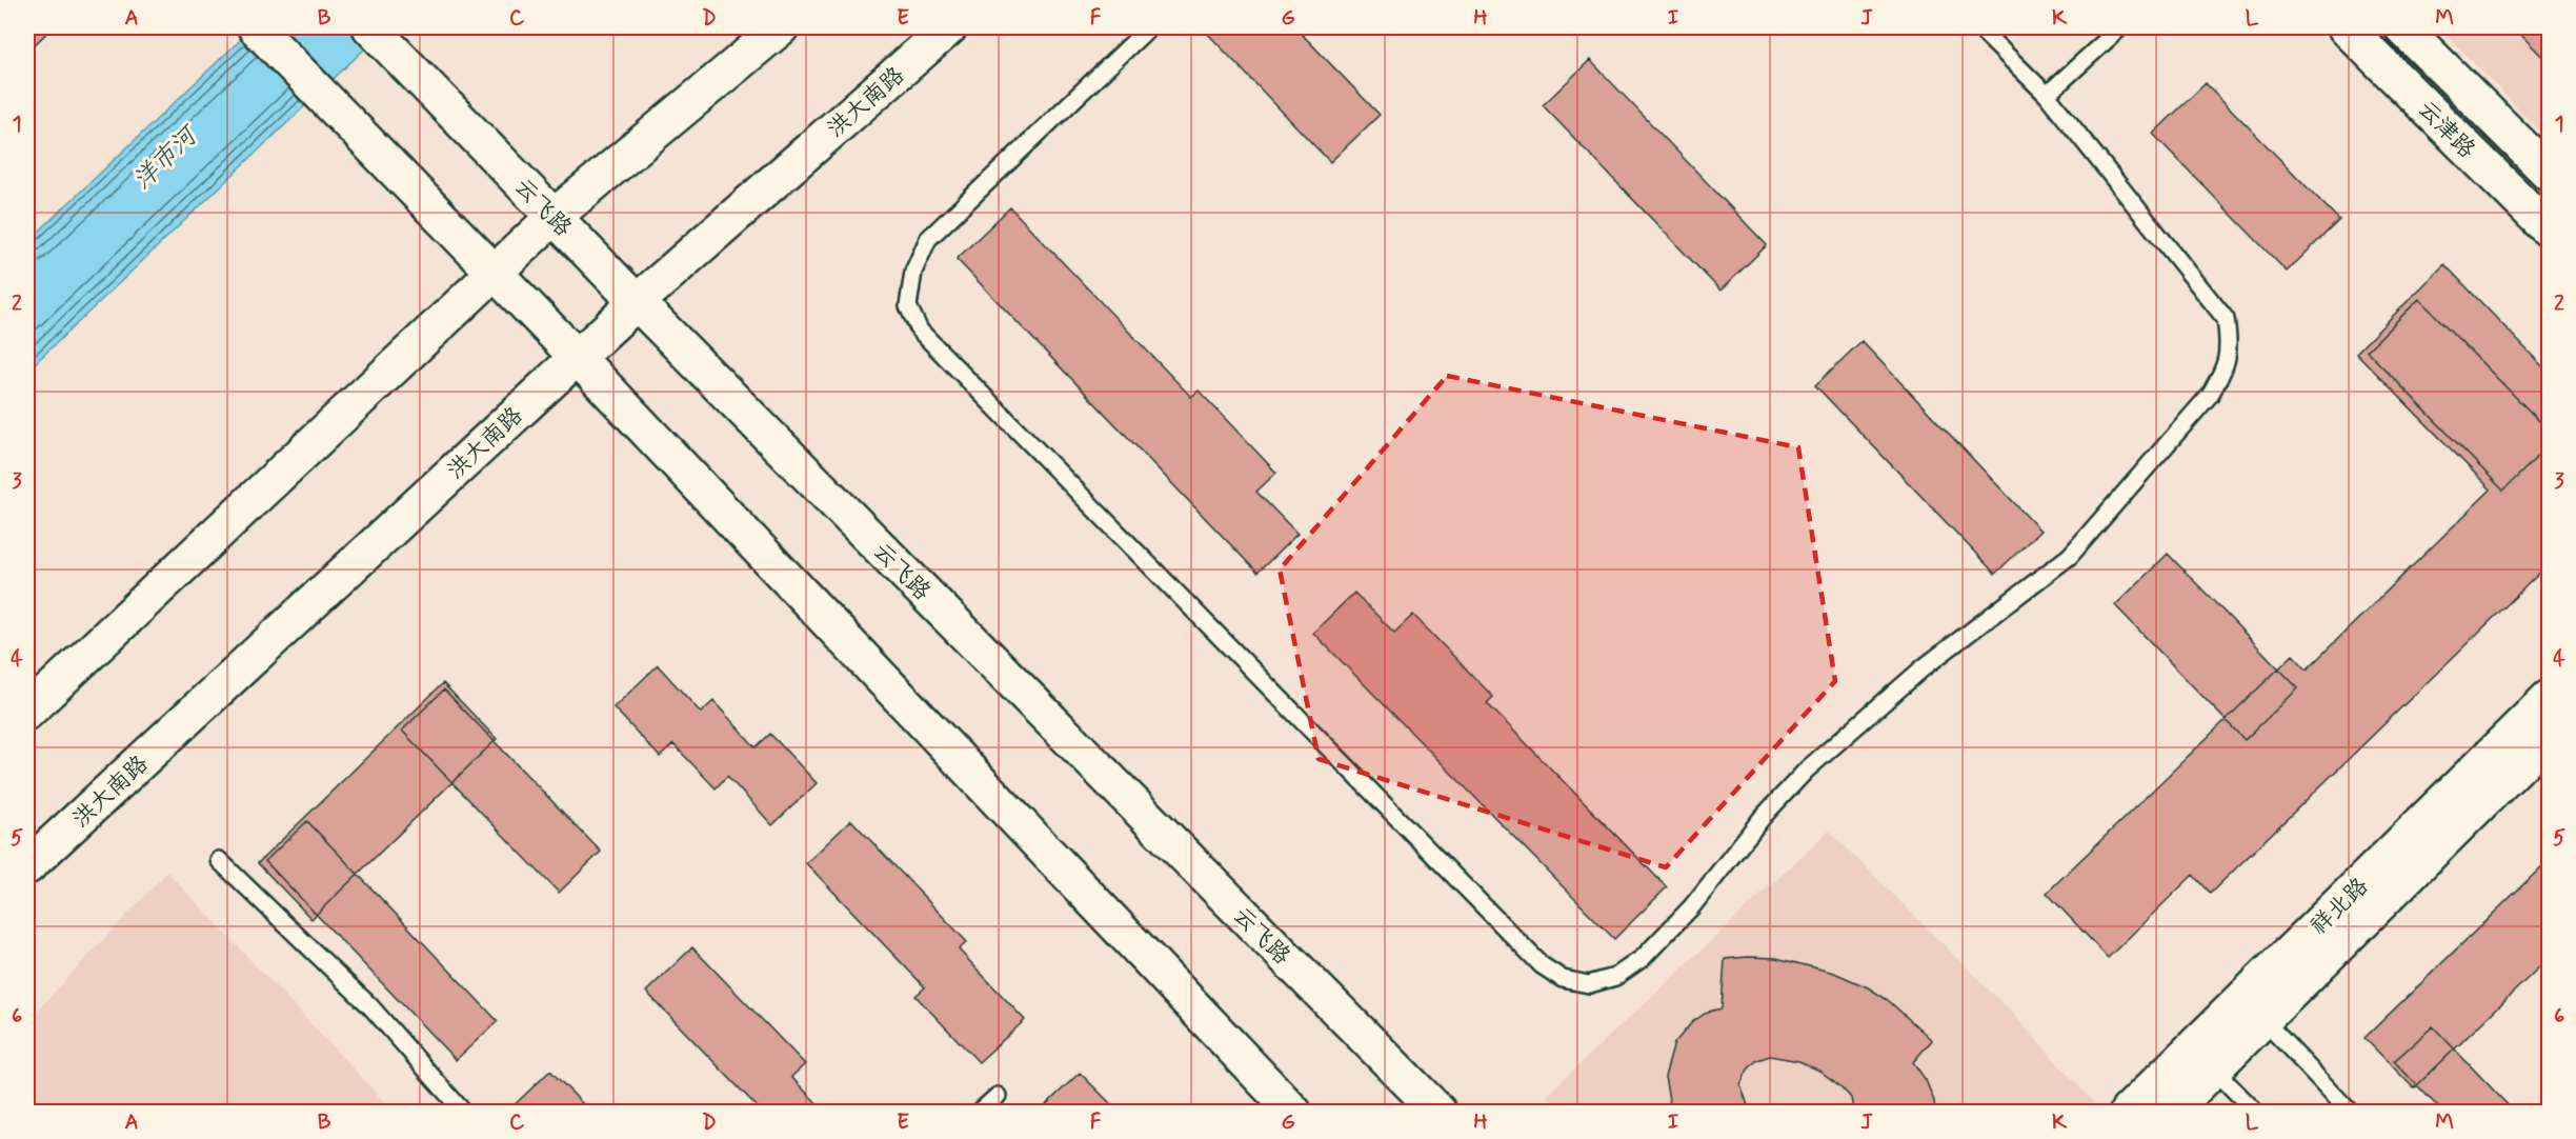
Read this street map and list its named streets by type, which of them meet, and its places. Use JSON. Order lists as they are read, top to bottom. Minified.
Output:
{"streets":{"main road":["洪大南路","云津路","云飞路","祥北路"]},"crossings":[["洪大南路","云飞路"]],"water":["洋市河"],"grid":{"columns":["A","B","C","D","E","F","G","H","I","J","K","L","M"],"rows":["1","2","3","4","5","6"]}}
